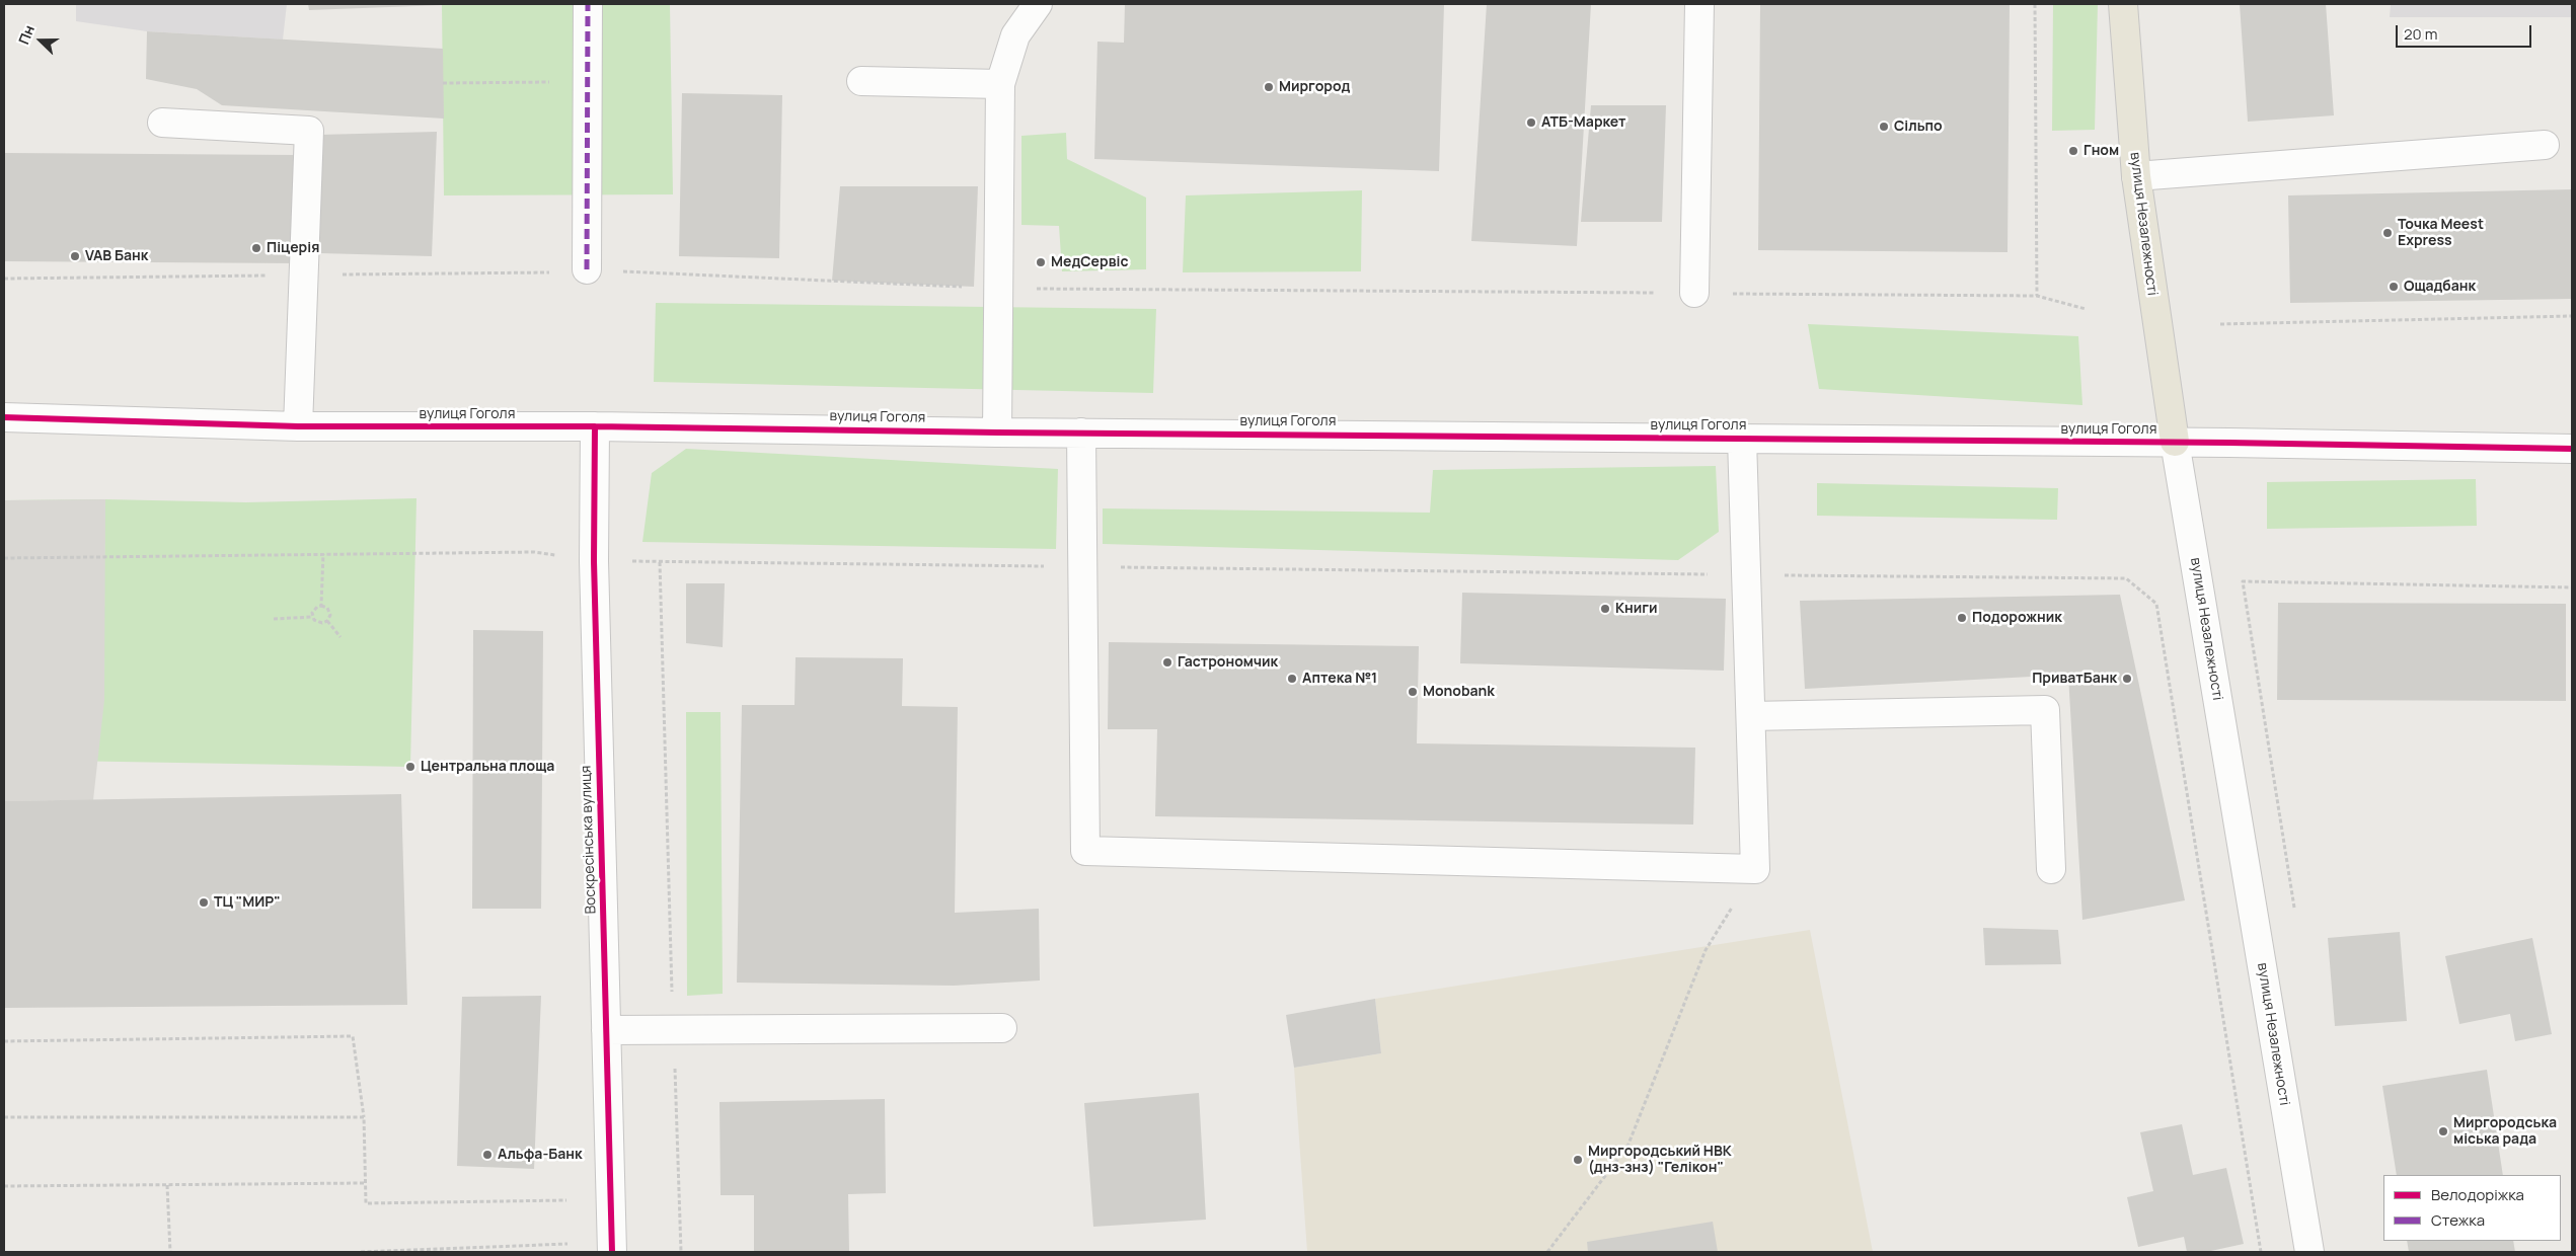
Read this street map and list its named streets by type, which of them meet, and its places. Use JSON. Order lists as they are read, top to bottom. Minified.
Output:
{"streets":{"main road":["вулиця Незалежності"],"street":["вулиця Гоголя","Воскресінська вулиця"]},"crossings":[["вулиця Незалежності","вулиця Гоголя"],["вулиця Гоголя","Воскресінська вулиця"]],"places":["Миргород","АТБ-Маркет","Сільпо","Гном","Точка Meest Express","Піцерія","VAB Банк","МедСервіс","Ощадбанк","Книги","Подорожник","Гастрономчик","Аптека №1","ПриватБанк","Monobank","Центральна площа","ТЦ \"МИР\"","Миргородська міська рада","Альфа-Банк","Миргородський НВК (днз-знз) \"Гелікон\""],"legend":["Велодоріжка","Стежка"],"scale_bar":"20 m","north":"left"}
